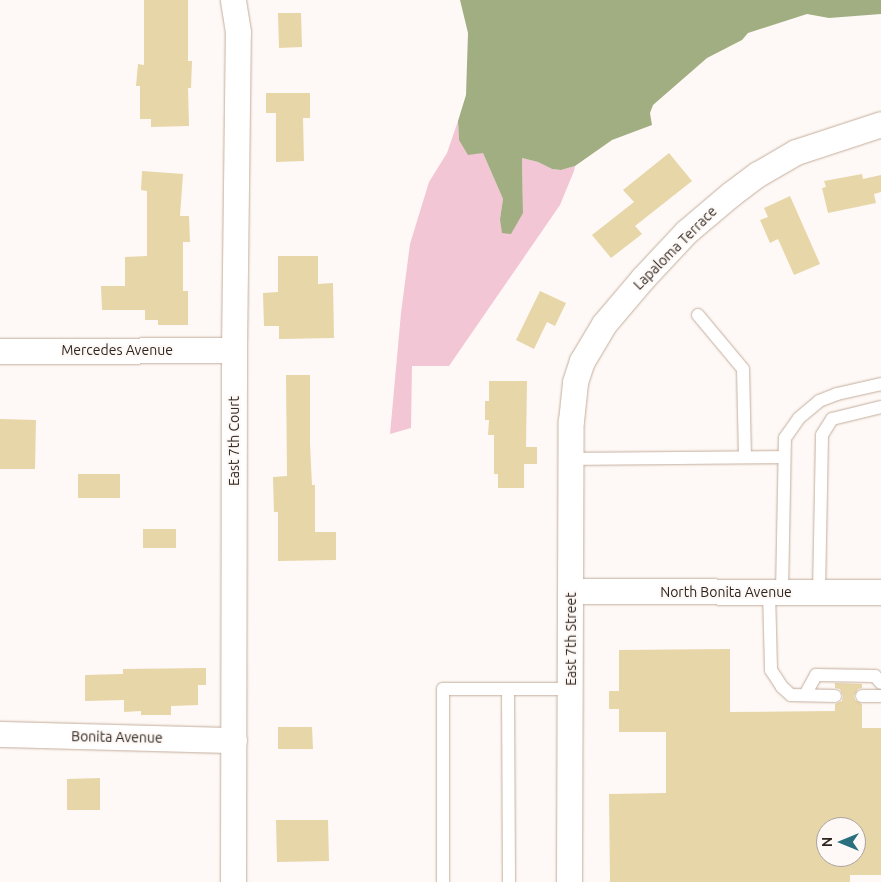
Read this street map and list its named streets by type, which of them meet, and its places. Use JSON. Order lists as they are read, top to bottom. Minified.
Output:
{"streets":{"street":["Lapaloma Terrace","Mercedes Avenue","East 7th Court","North Bonita Avenue","East 7th Street","Bonita Avenue"]},"crossings":[["Lapaloma Terrace","East 7th Street"],["Mercedes Avenue","East 7th Court"],["East 7th Court","Bonita Avenue"],["North Bonita Avenue","East 7th Street"]],"north":"left"}
